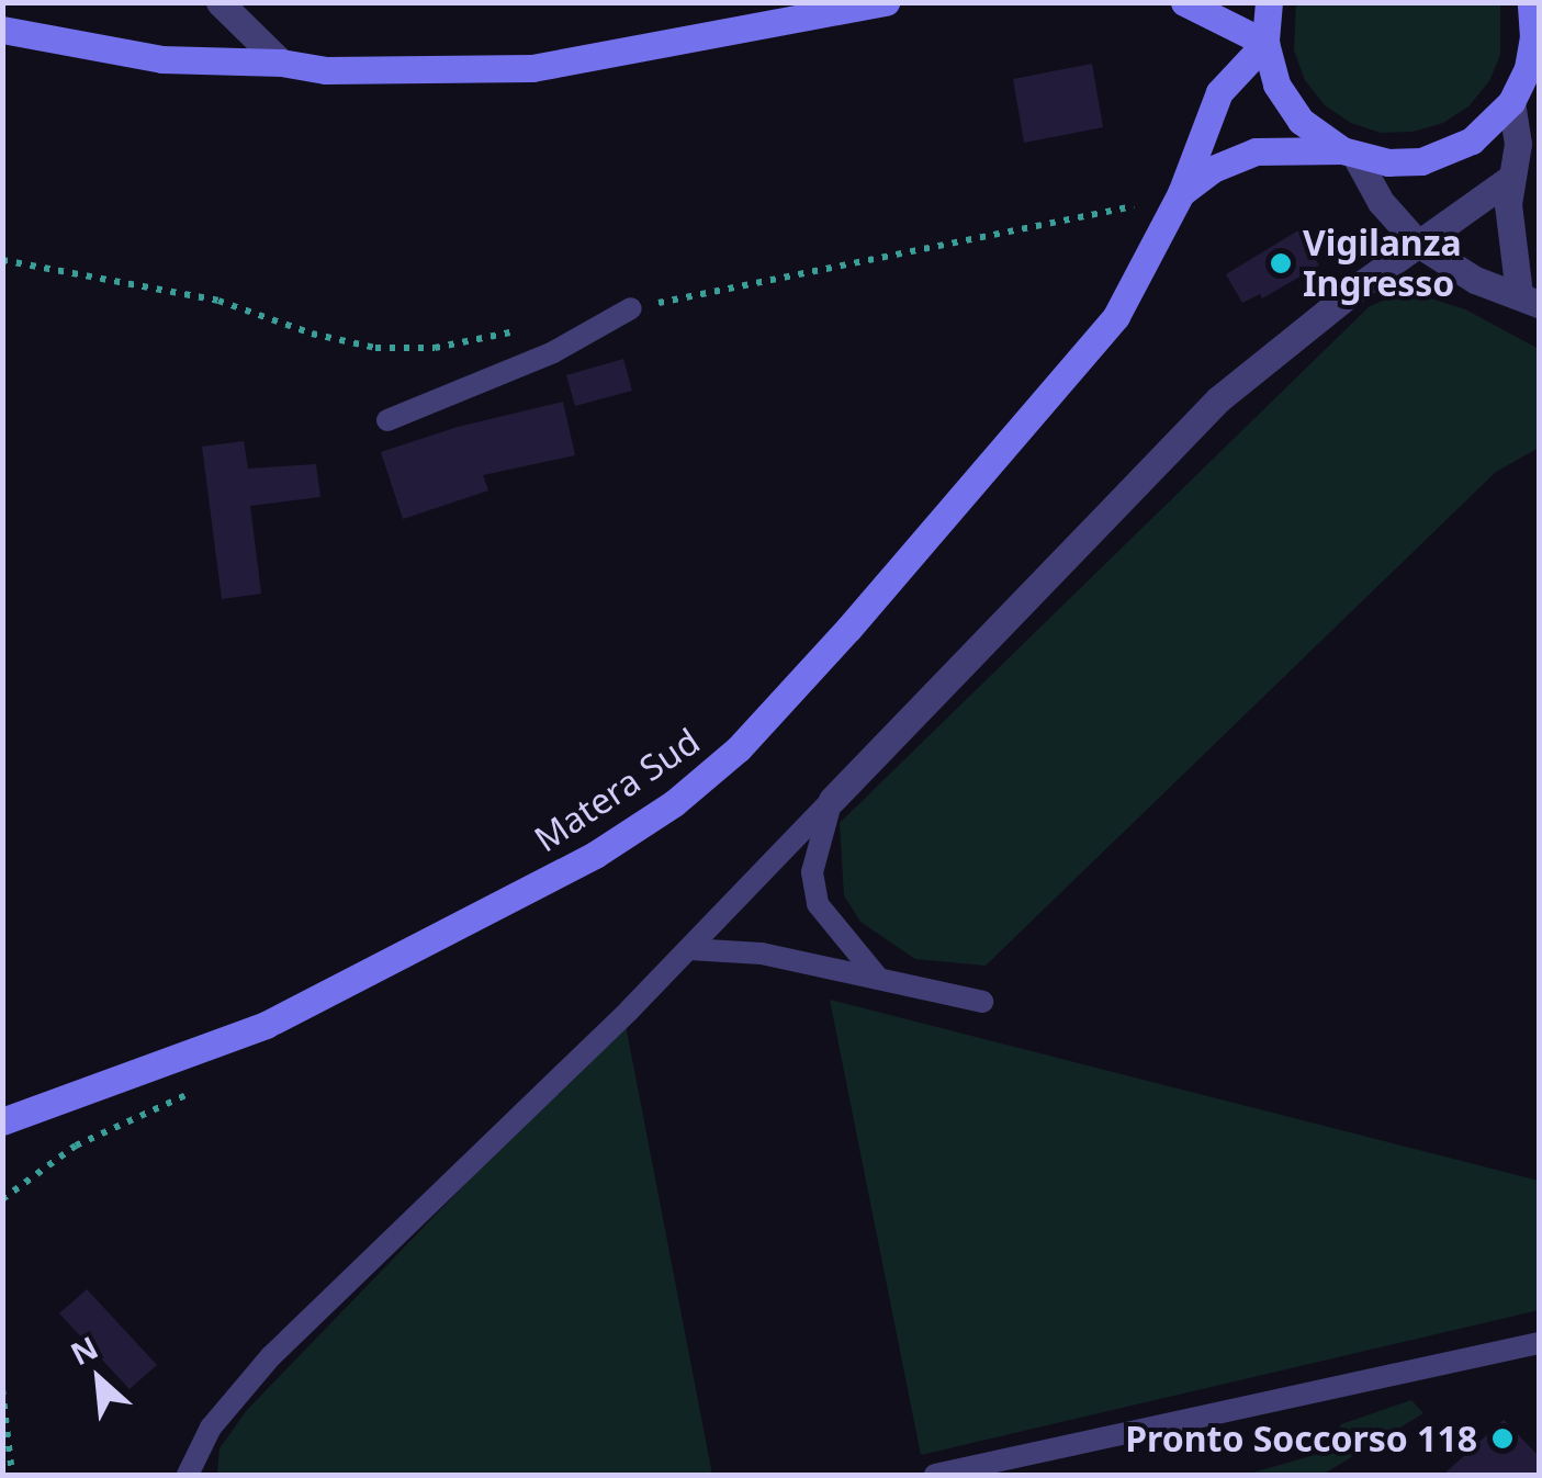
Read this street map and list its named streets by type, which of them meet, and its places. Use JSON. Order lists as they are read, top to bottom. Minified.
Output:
{"streets":{"street":["Matera Sud"]},"places":["Vigilanza Ingresso","Pronto Soccorso 118"],"north":"top left"}
